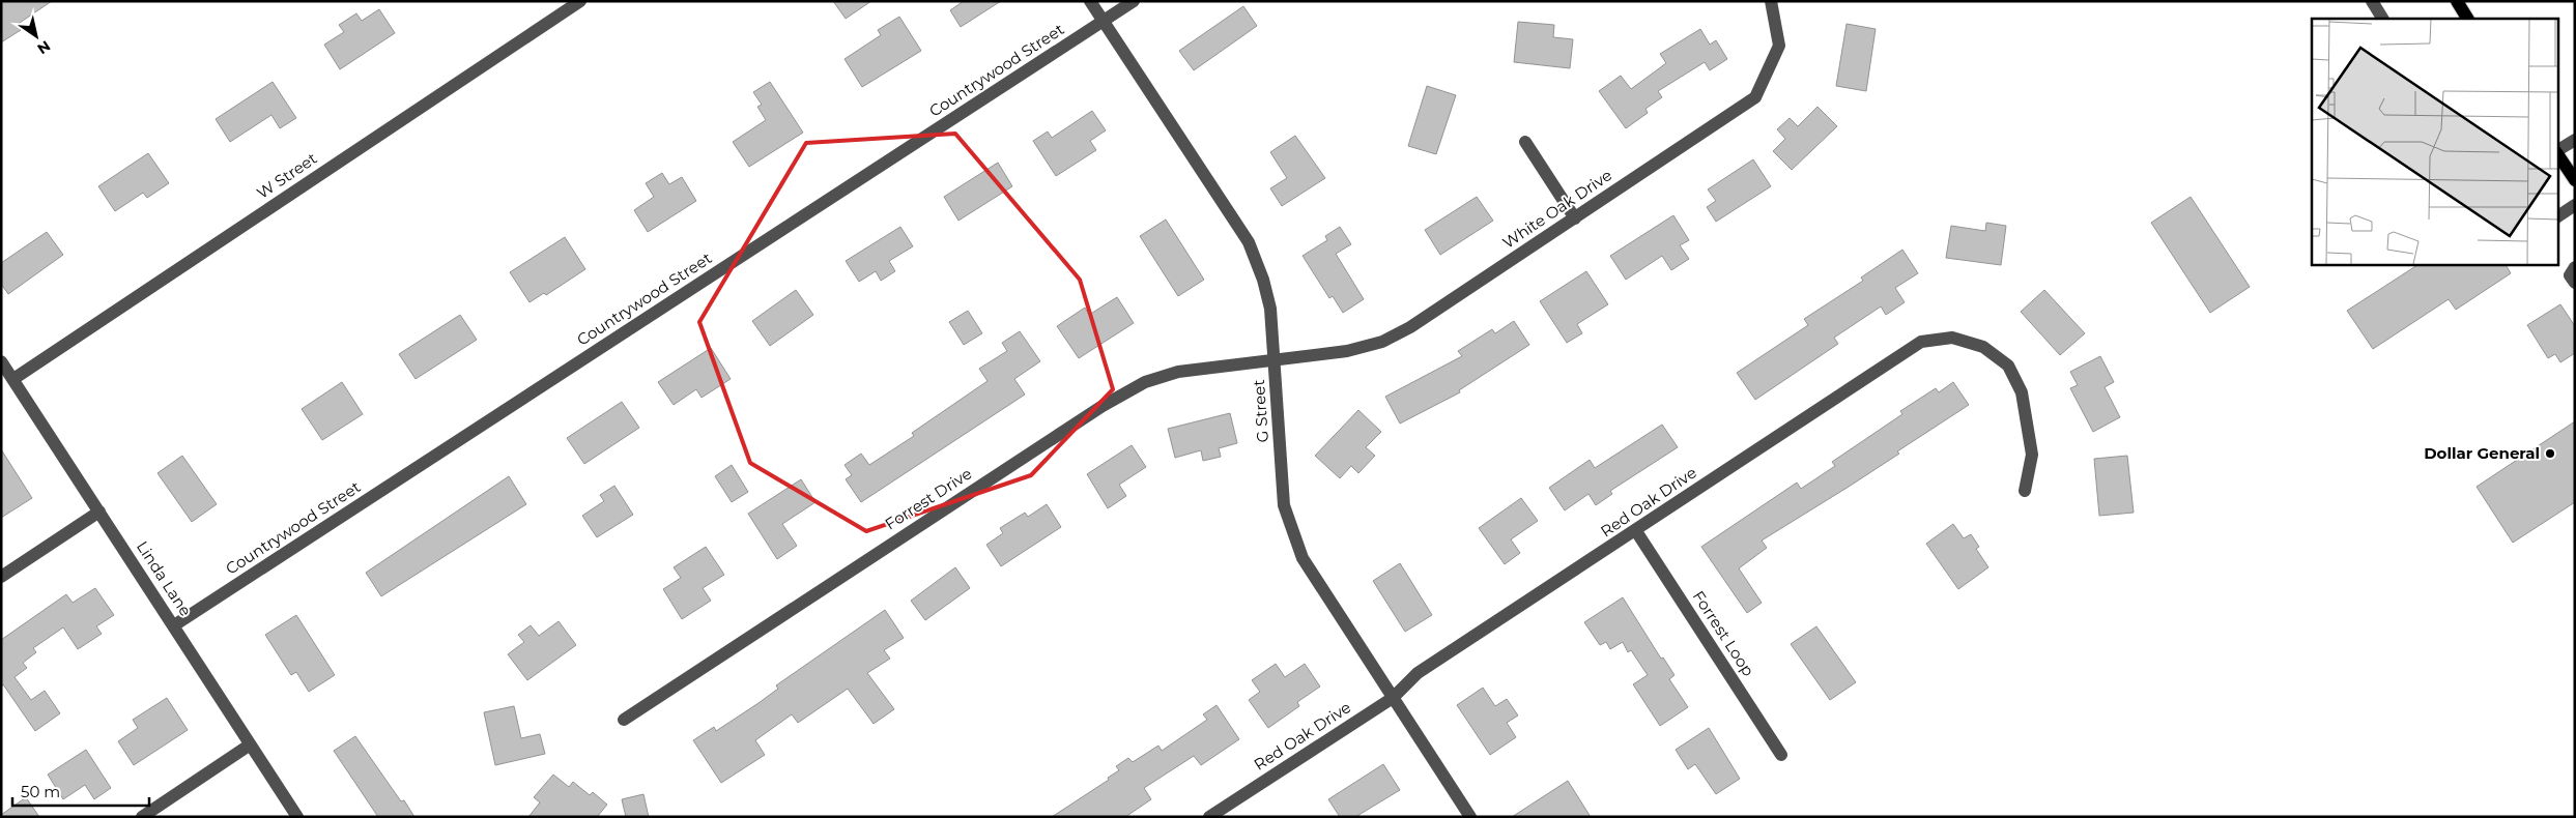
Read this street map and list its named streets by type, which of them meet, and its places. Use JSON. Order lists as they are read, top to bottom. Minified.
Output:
{"streets":{"street":["Countrywood Street","W Street","White Oak Drive","G Street","Forrest Drive","Red Oak Drive","Linda Lane","Forrest Loop"]},"crossings":[["Countrywood Street","G Street"],["Countrywood Street","Linda Lane"],["W Street","Linda Lane"],["White Oak Drive","G Street"],["White Oak Drive","Forrest Drive"],["G Street","Forrest Drive"],["G Street","Red Oak Drive"],["Red Oak Drive","Forrest Loop"]],"places":["Dollar General"],"scale_bar":"50 m","north":"bottom right"}
